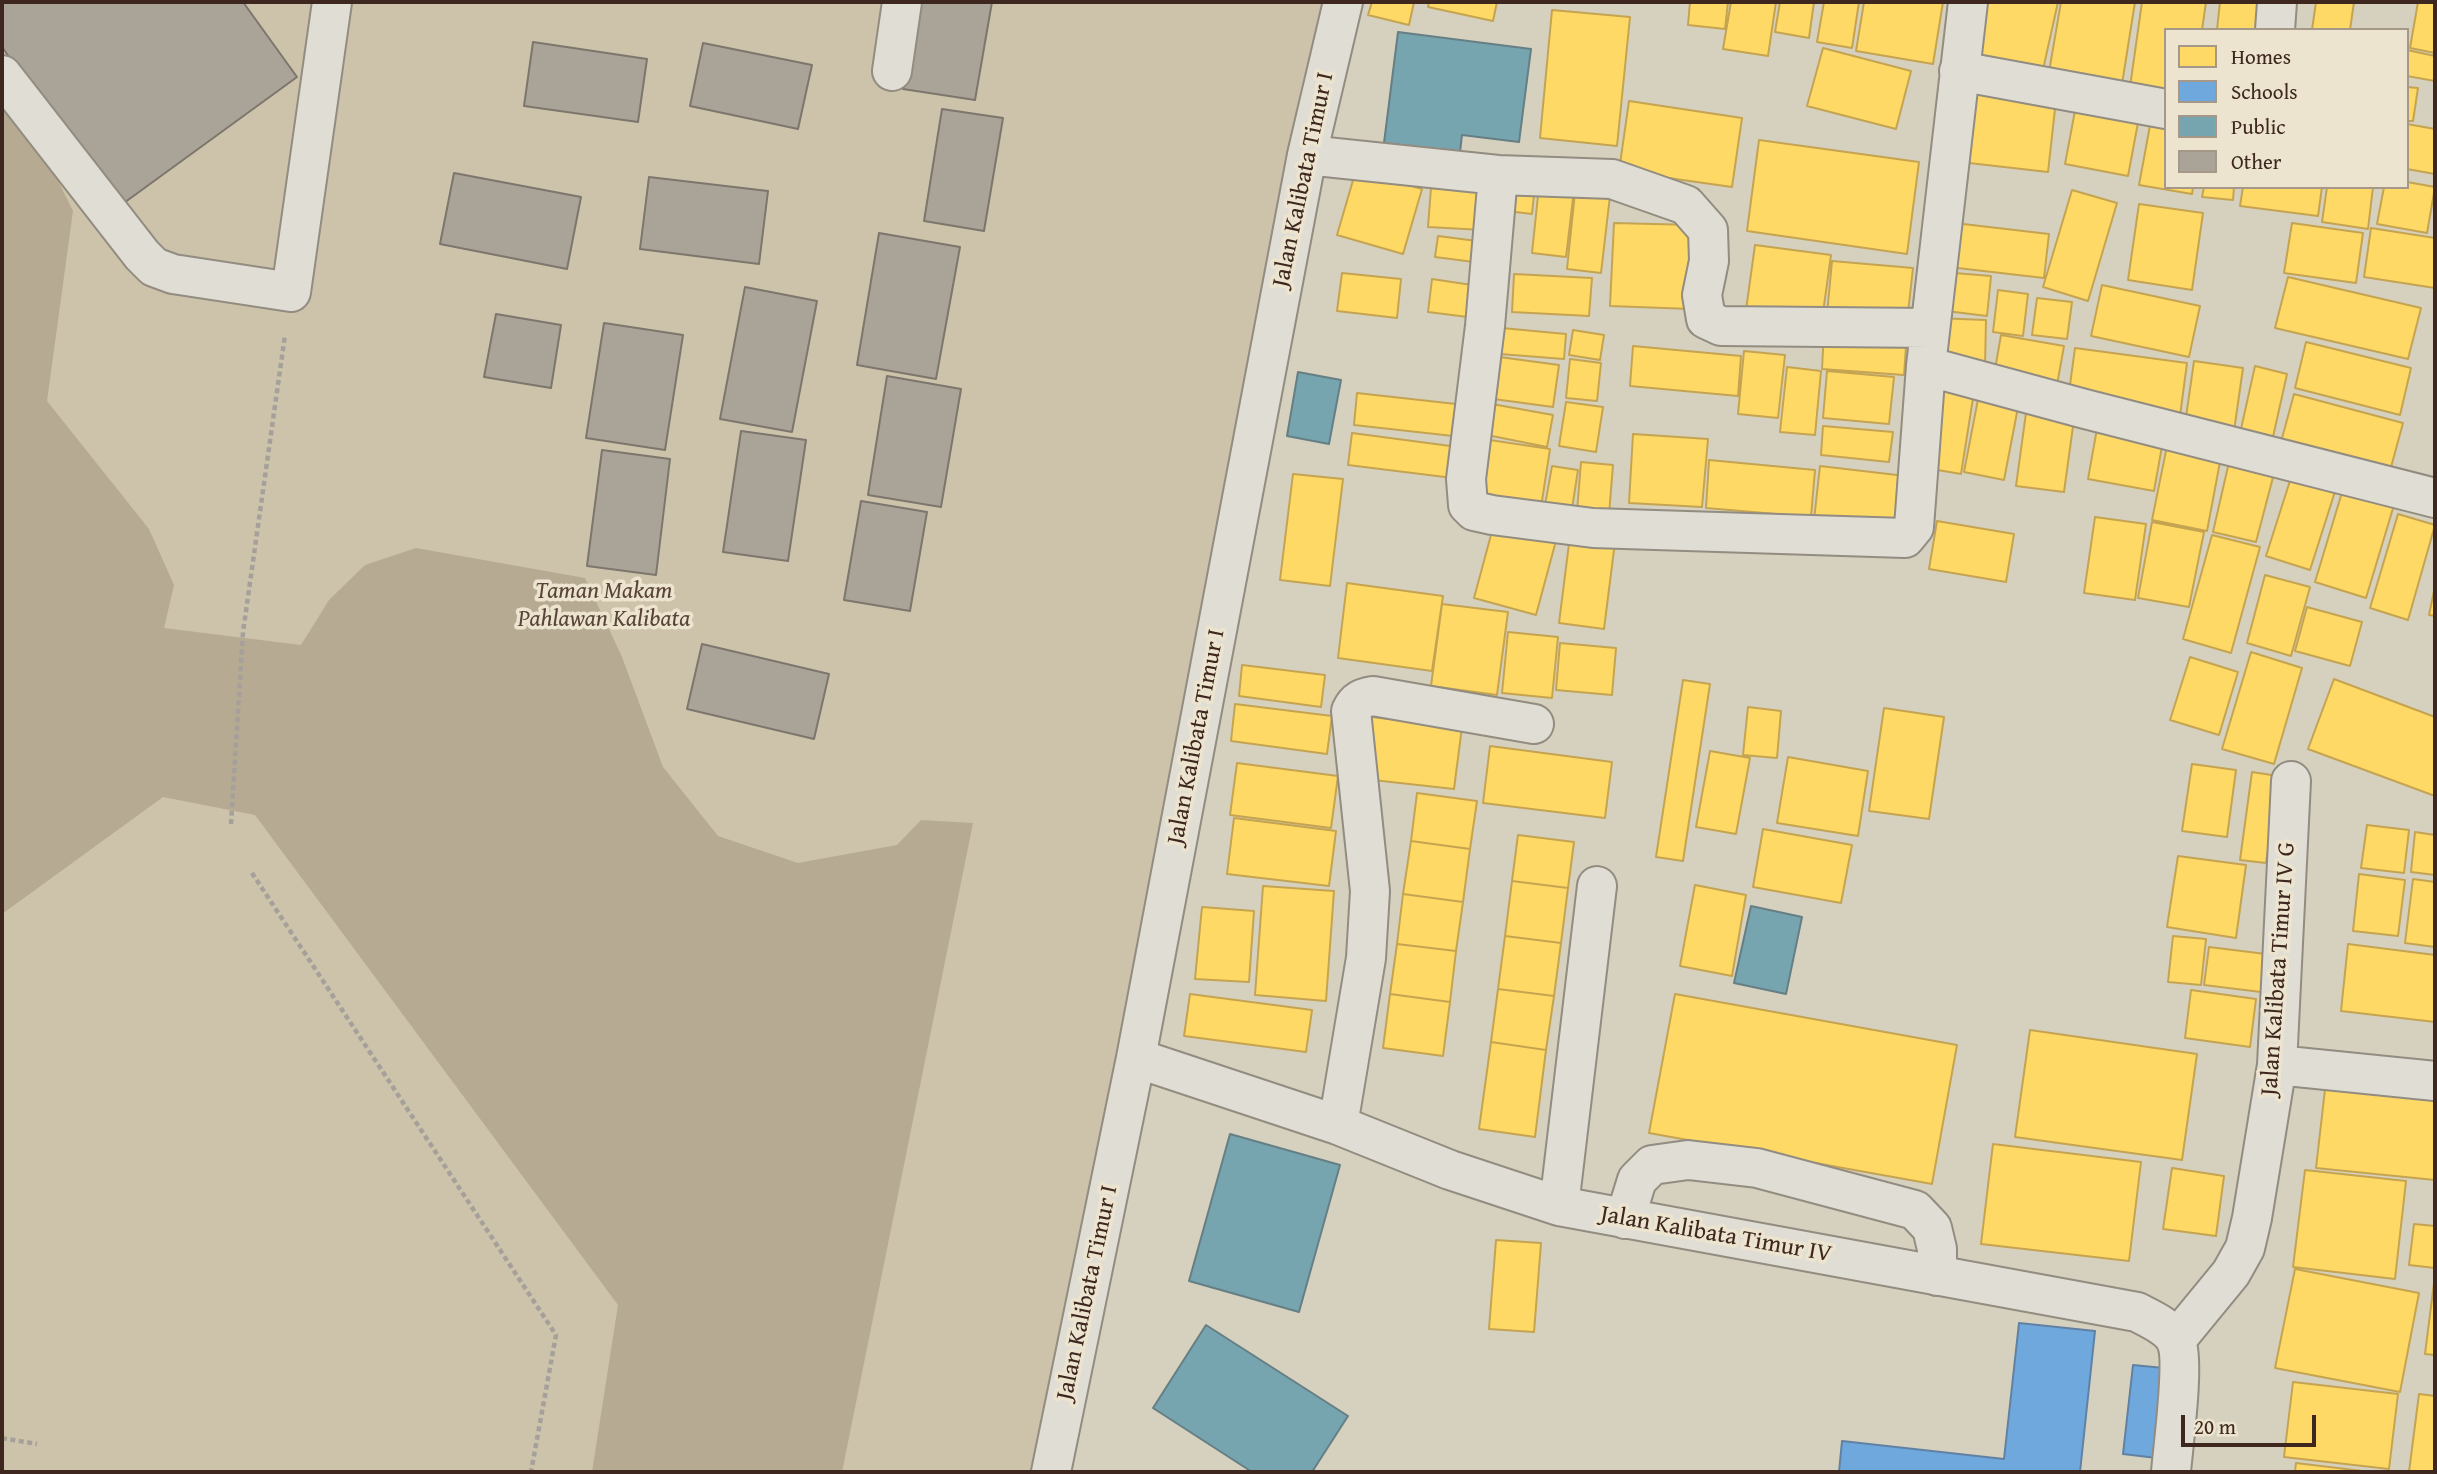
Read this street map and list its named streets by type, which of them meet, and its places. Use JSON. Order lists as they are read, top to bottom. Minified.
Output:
{"streets":{"street":["Jalan Kalibata Timur I","Jalan Kalibata Timur IV G","Jalan Kalibata Timur IV"]},"crossings":[["Jalan Kalibata Timur I","Jalan Kalibata Timur IV"],["Jalan Kalibata Timur IV G","Jalan Kalibata Timur IV"]],"parks":["Taman Makam Pahlawan Kalibata"],"legend":["Homes","Schools","Public","Other"],"scale_bar":"20 m"}
